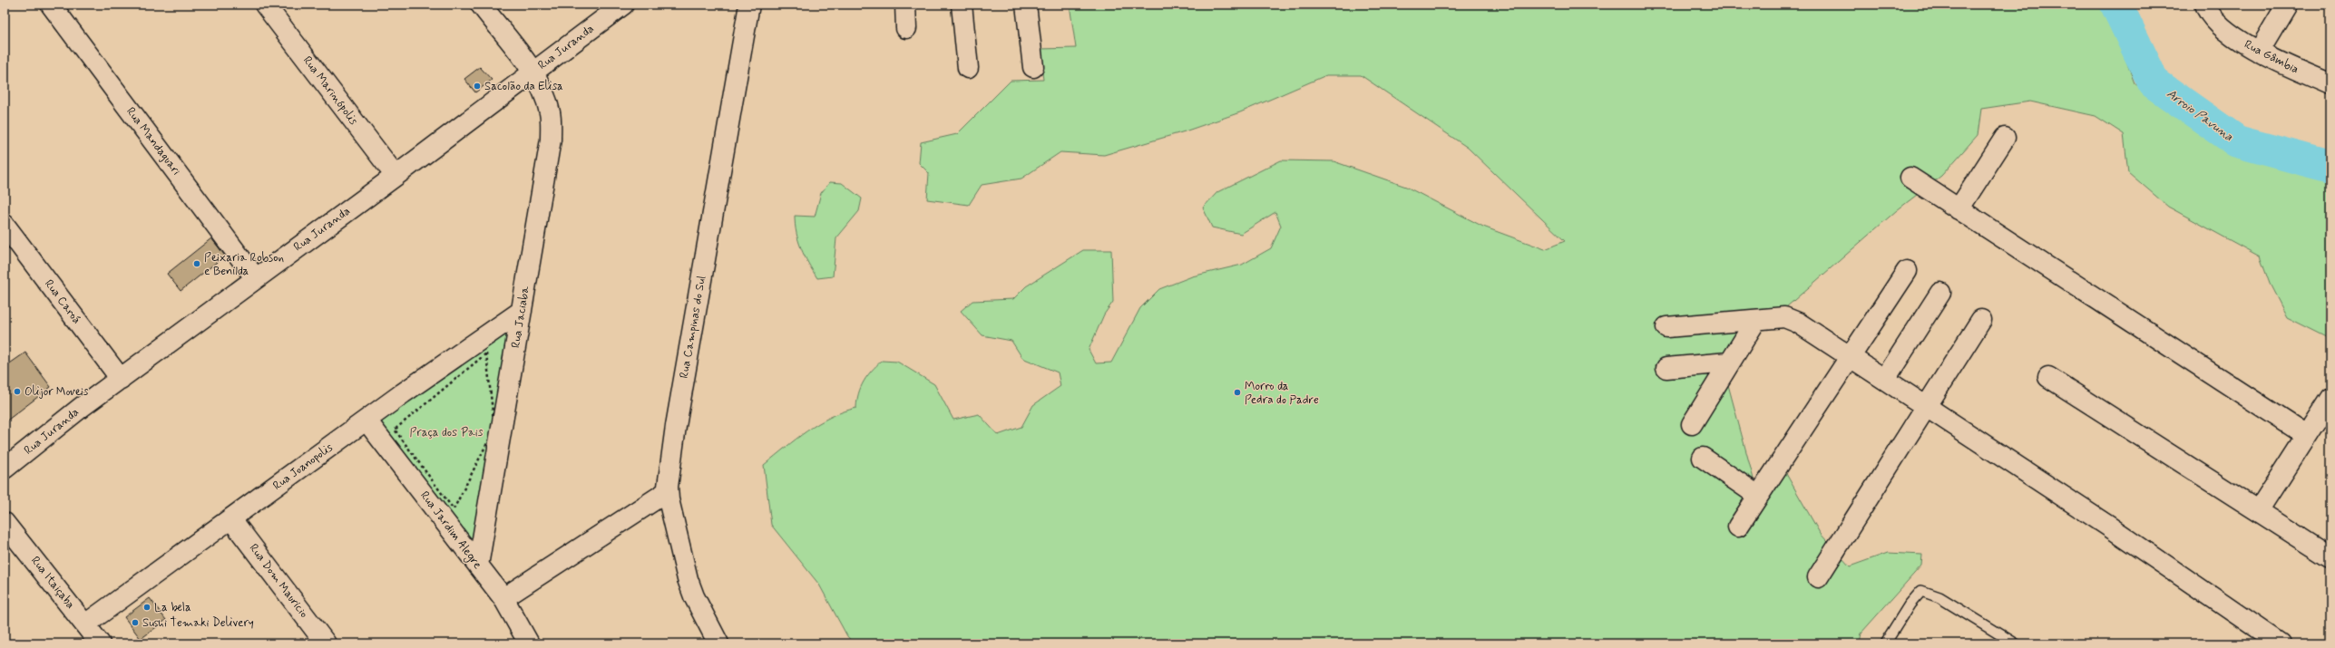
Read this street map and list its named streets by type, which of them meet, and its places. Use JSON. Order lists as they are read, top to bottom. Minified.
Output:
{"streets":{"street":["Rua Juranda","Rua Gâmbia","Rua Marinópolis","Rua Mandaguari","Rua Caroá","Rua Jaciaba","Rua Campinas do Sul","Rua Joanopolis","Rua Jardim Alegre","Rua Dom Mauricio","Rua Itaiçaba"]},"crossings":[["Rua Juranda","Rua Marinópolis"],["Rua Juranda","Rua Mandaguari"],["Rua Juranda","Rua Caroá"],["Rua Juranda","Rua Jaciaba"],["Rua Jaciaba","Rua Joanopolis"],["Rua Jaciaba","Rua Jardim Alegre"],["Rua Joanopolis","Rua Jardim Alegre"],["Rua Joanopolis","Rua Dom Mauricio"],["Rua Joanopolis","Rua Itaiçaba"]],"water":["Arroio Pavuna"],"parks":["Praça dos Pais"],"places":["Sacolão da Elisa","Peixaria Robson e Benilda","Olijor Moveis","Morro da Pedra do Padre","La bela","Sushi Temaki Delivery"]}
